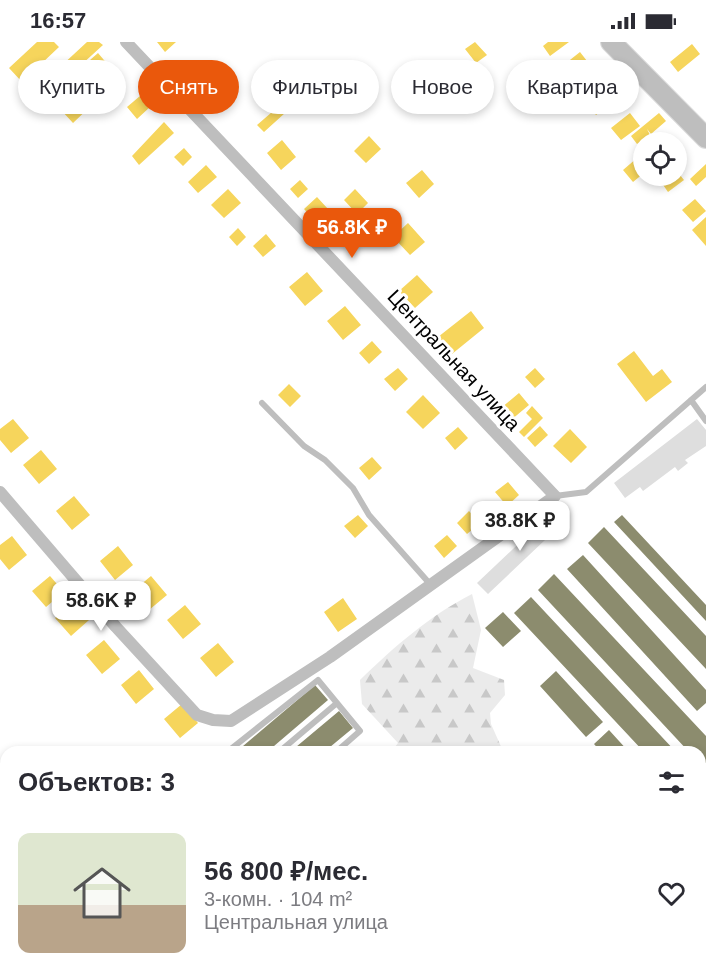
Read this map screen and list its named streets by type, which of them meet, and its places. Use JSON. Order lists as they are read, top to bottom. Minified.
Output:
{"streets":{"street":["Центральная улица"]},"page":{"status":"16:57","chip":["Купить","Снять","Фильтры","Новое","Квартира"],"price":["56.8K ₽","38.8K ₽","58.6K ₽"],"heading":"Объектов: 3","list":[{"name":"56 800 ₽/мес.","note":"3-комн. · 104 m² · Центральная улица"}]}}
